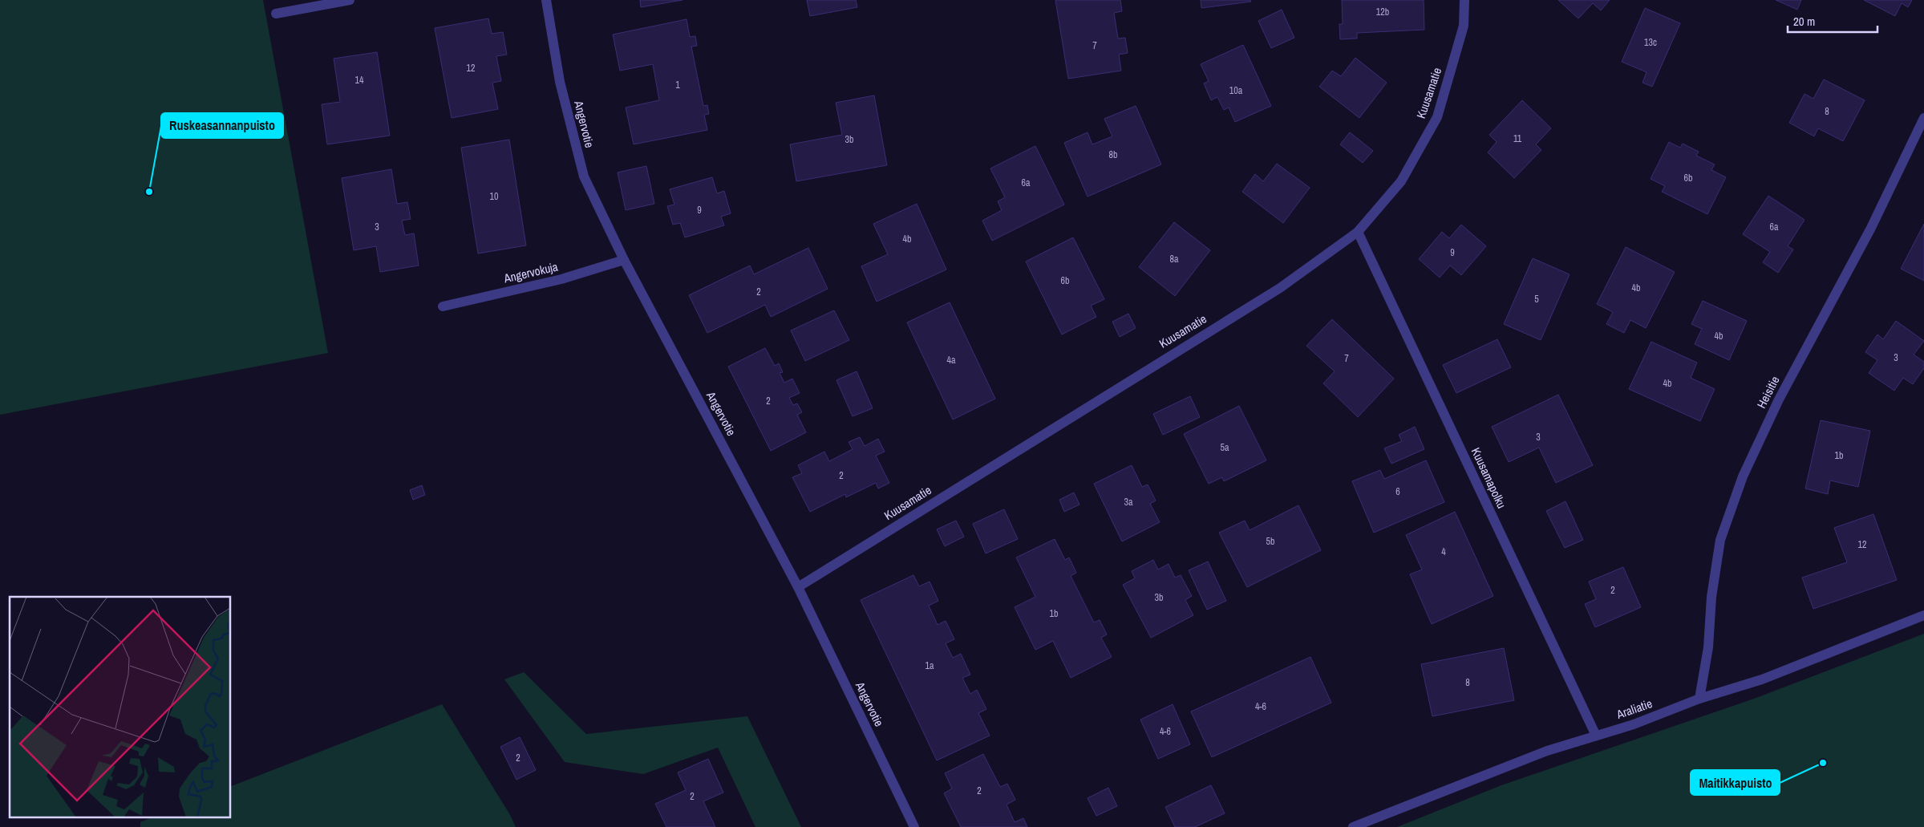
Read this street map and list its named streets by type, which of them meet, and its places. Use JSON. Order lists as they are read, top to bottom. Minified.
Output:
{"streets":{"street":["Kuusamatie","Angervotie","Angervokuja","Heisitie","Kuusamapolku","Araliatie"]},"crossings":[["Kuusamatie","Angervotie"],["Kuusamatie","Kuusamapolku"],["Angervotie","Angervokuja"],["Heisitie","Araliatie"],["Kuusamapolku","Araliatie"]],"places":["Ruskeasannanpuisto","Maitikkapuisto"],"house_numbers":["12b","13c","7","12","14","1","10a","8","11","3b","8b","6b","6a","10","9","3","6a","4b","9","8a","6b","4b","2","5","4b","3","7","4a","4b","2","3","5a","1b","2","6","3a","5b","12","4","2","3b","1b","1a","8","4-6","4-6","2","2","2"],"scale_bar":"20 m"}
